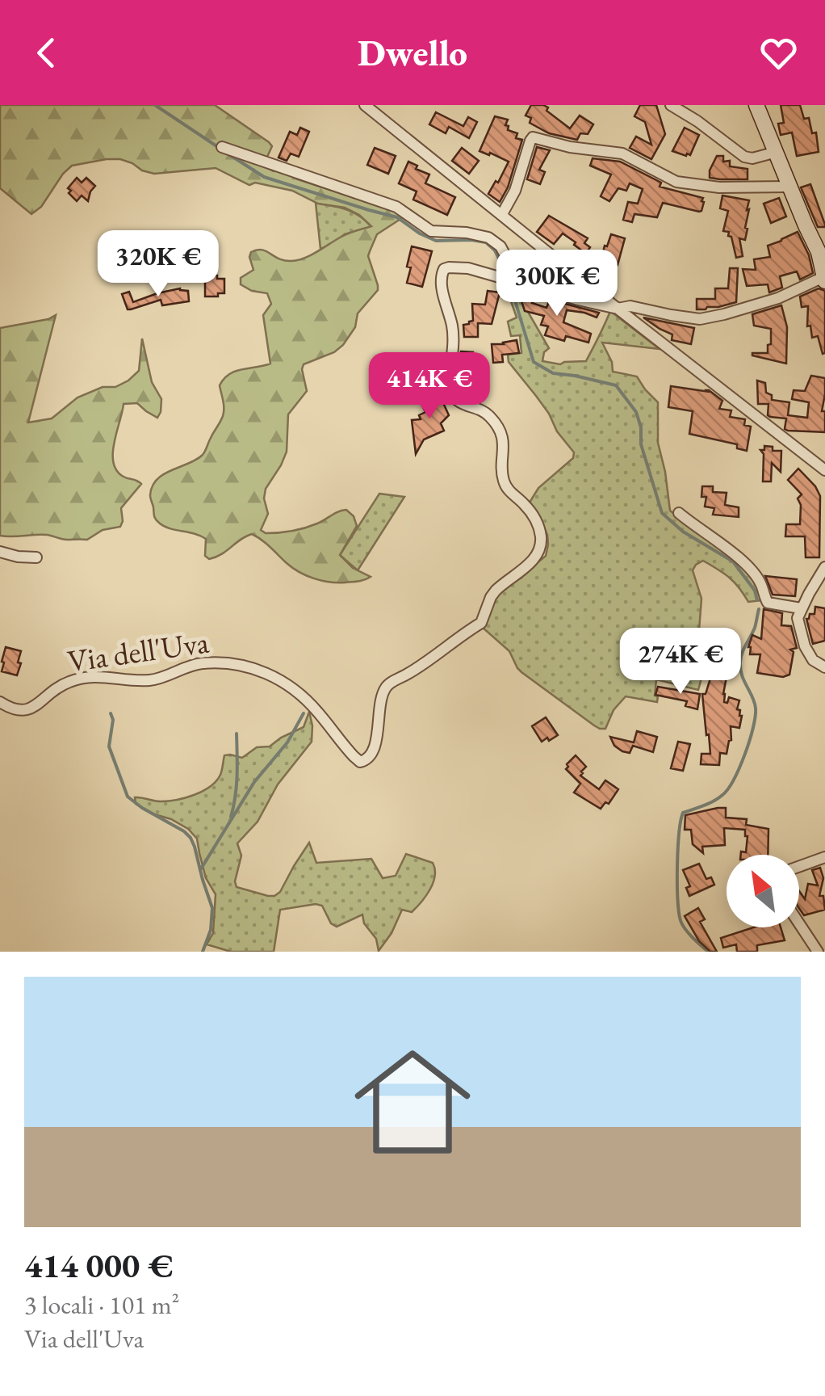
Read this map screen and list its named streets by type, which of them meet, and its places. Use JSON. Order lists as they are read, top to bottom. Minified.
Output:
{"streets":{"street":["Via dell'Uva"]},"north":"top left","page":{"header":"Dwello","price":["320K €","300K €","414K €","274K €"],"list":[{"name":"414 000 €","note":"3 locali · 101 m² · Via dell'Uva"}]}}
